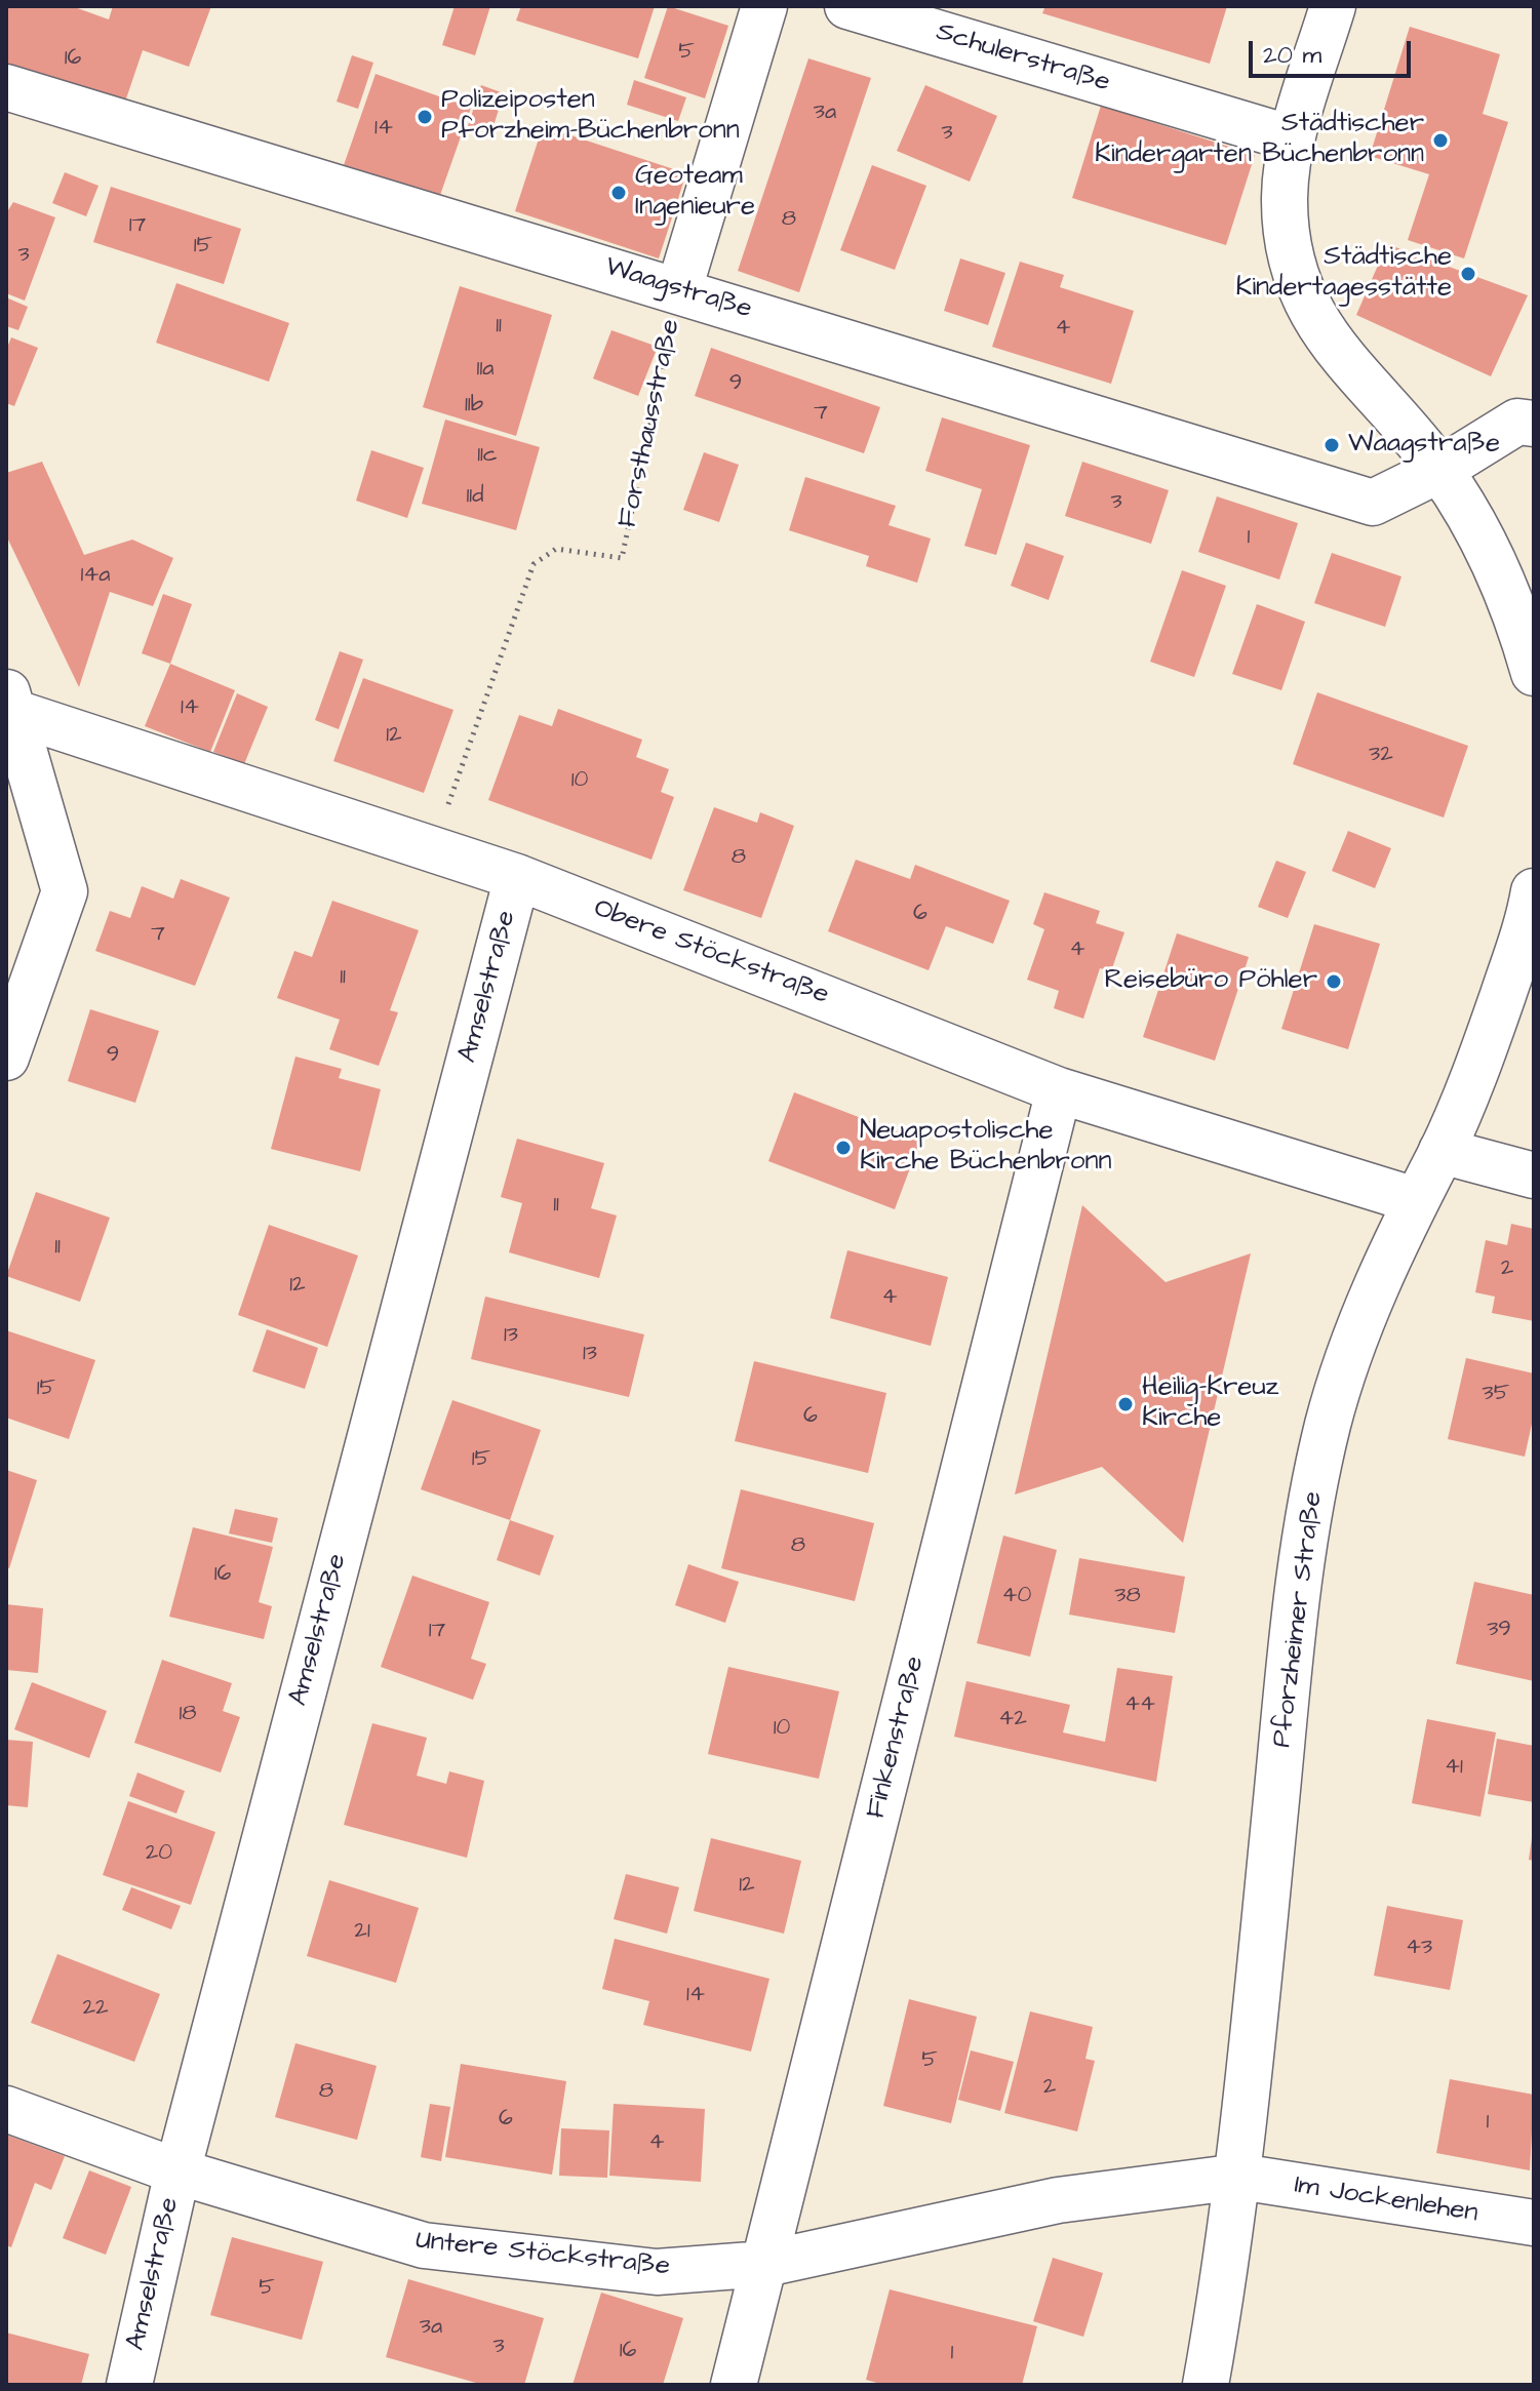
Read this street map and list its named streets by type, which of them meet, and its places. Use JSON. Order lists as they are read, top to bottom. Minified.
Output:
{"streets":{"street":["Schulerstraße","Waagstraße","Forsthausstraße","Obere Stöckstraße","Amselstraße","Pforzheimer Straße","Finkenstraße","Im Jockenlehen","Untere Stöckstraße"]},"crossings":[["Waagstraße","Forsthausstraße"],["Forsthausstraße","Obere Stöckstraße"],["Obere Stöckstraße","Amselstraße"],["Obere Stöckstraße","Pforzheimer Straße"],["Obere Stöckstraße","Finkenstraße"],["Amselstraße","Untere Stöckstraße"],["Pforzheimer Straße","Im Jockenlehen"],["Pforzheimer Straße","Untere Stöckstraße"],["Finkenstraße","Untere Stöckstraße"],["Im Jockenlehen","Untere Stöckstraße"]],"places":["Polizeiposten Pforzheim-Büchenbronn","Städtischer Kindergarten Büchenbronn","Geoteam Ingenieure","Städtische Kindertagesstätte","Waagstraße","Reisebüro Pöhler","Neuapostolische Kirche Büchenbronn","Heilig-Kreuz Kirche"],"house_numbers":["5","16","3a","14","3","8","17","15","3","11","4","11a","9","11b","7","11c","11d","3","1","14a","14","12","32","10","8","6","7","4","11","9","11","11","2","12","4","13","13","15","35","6","15","8","16","40","38","39","17","44","18","42","10","41","20","12","21","43","14","22","5","2","8","6","1","4","5","3a","3","16","1"],"scale_bar":"20 m"}
